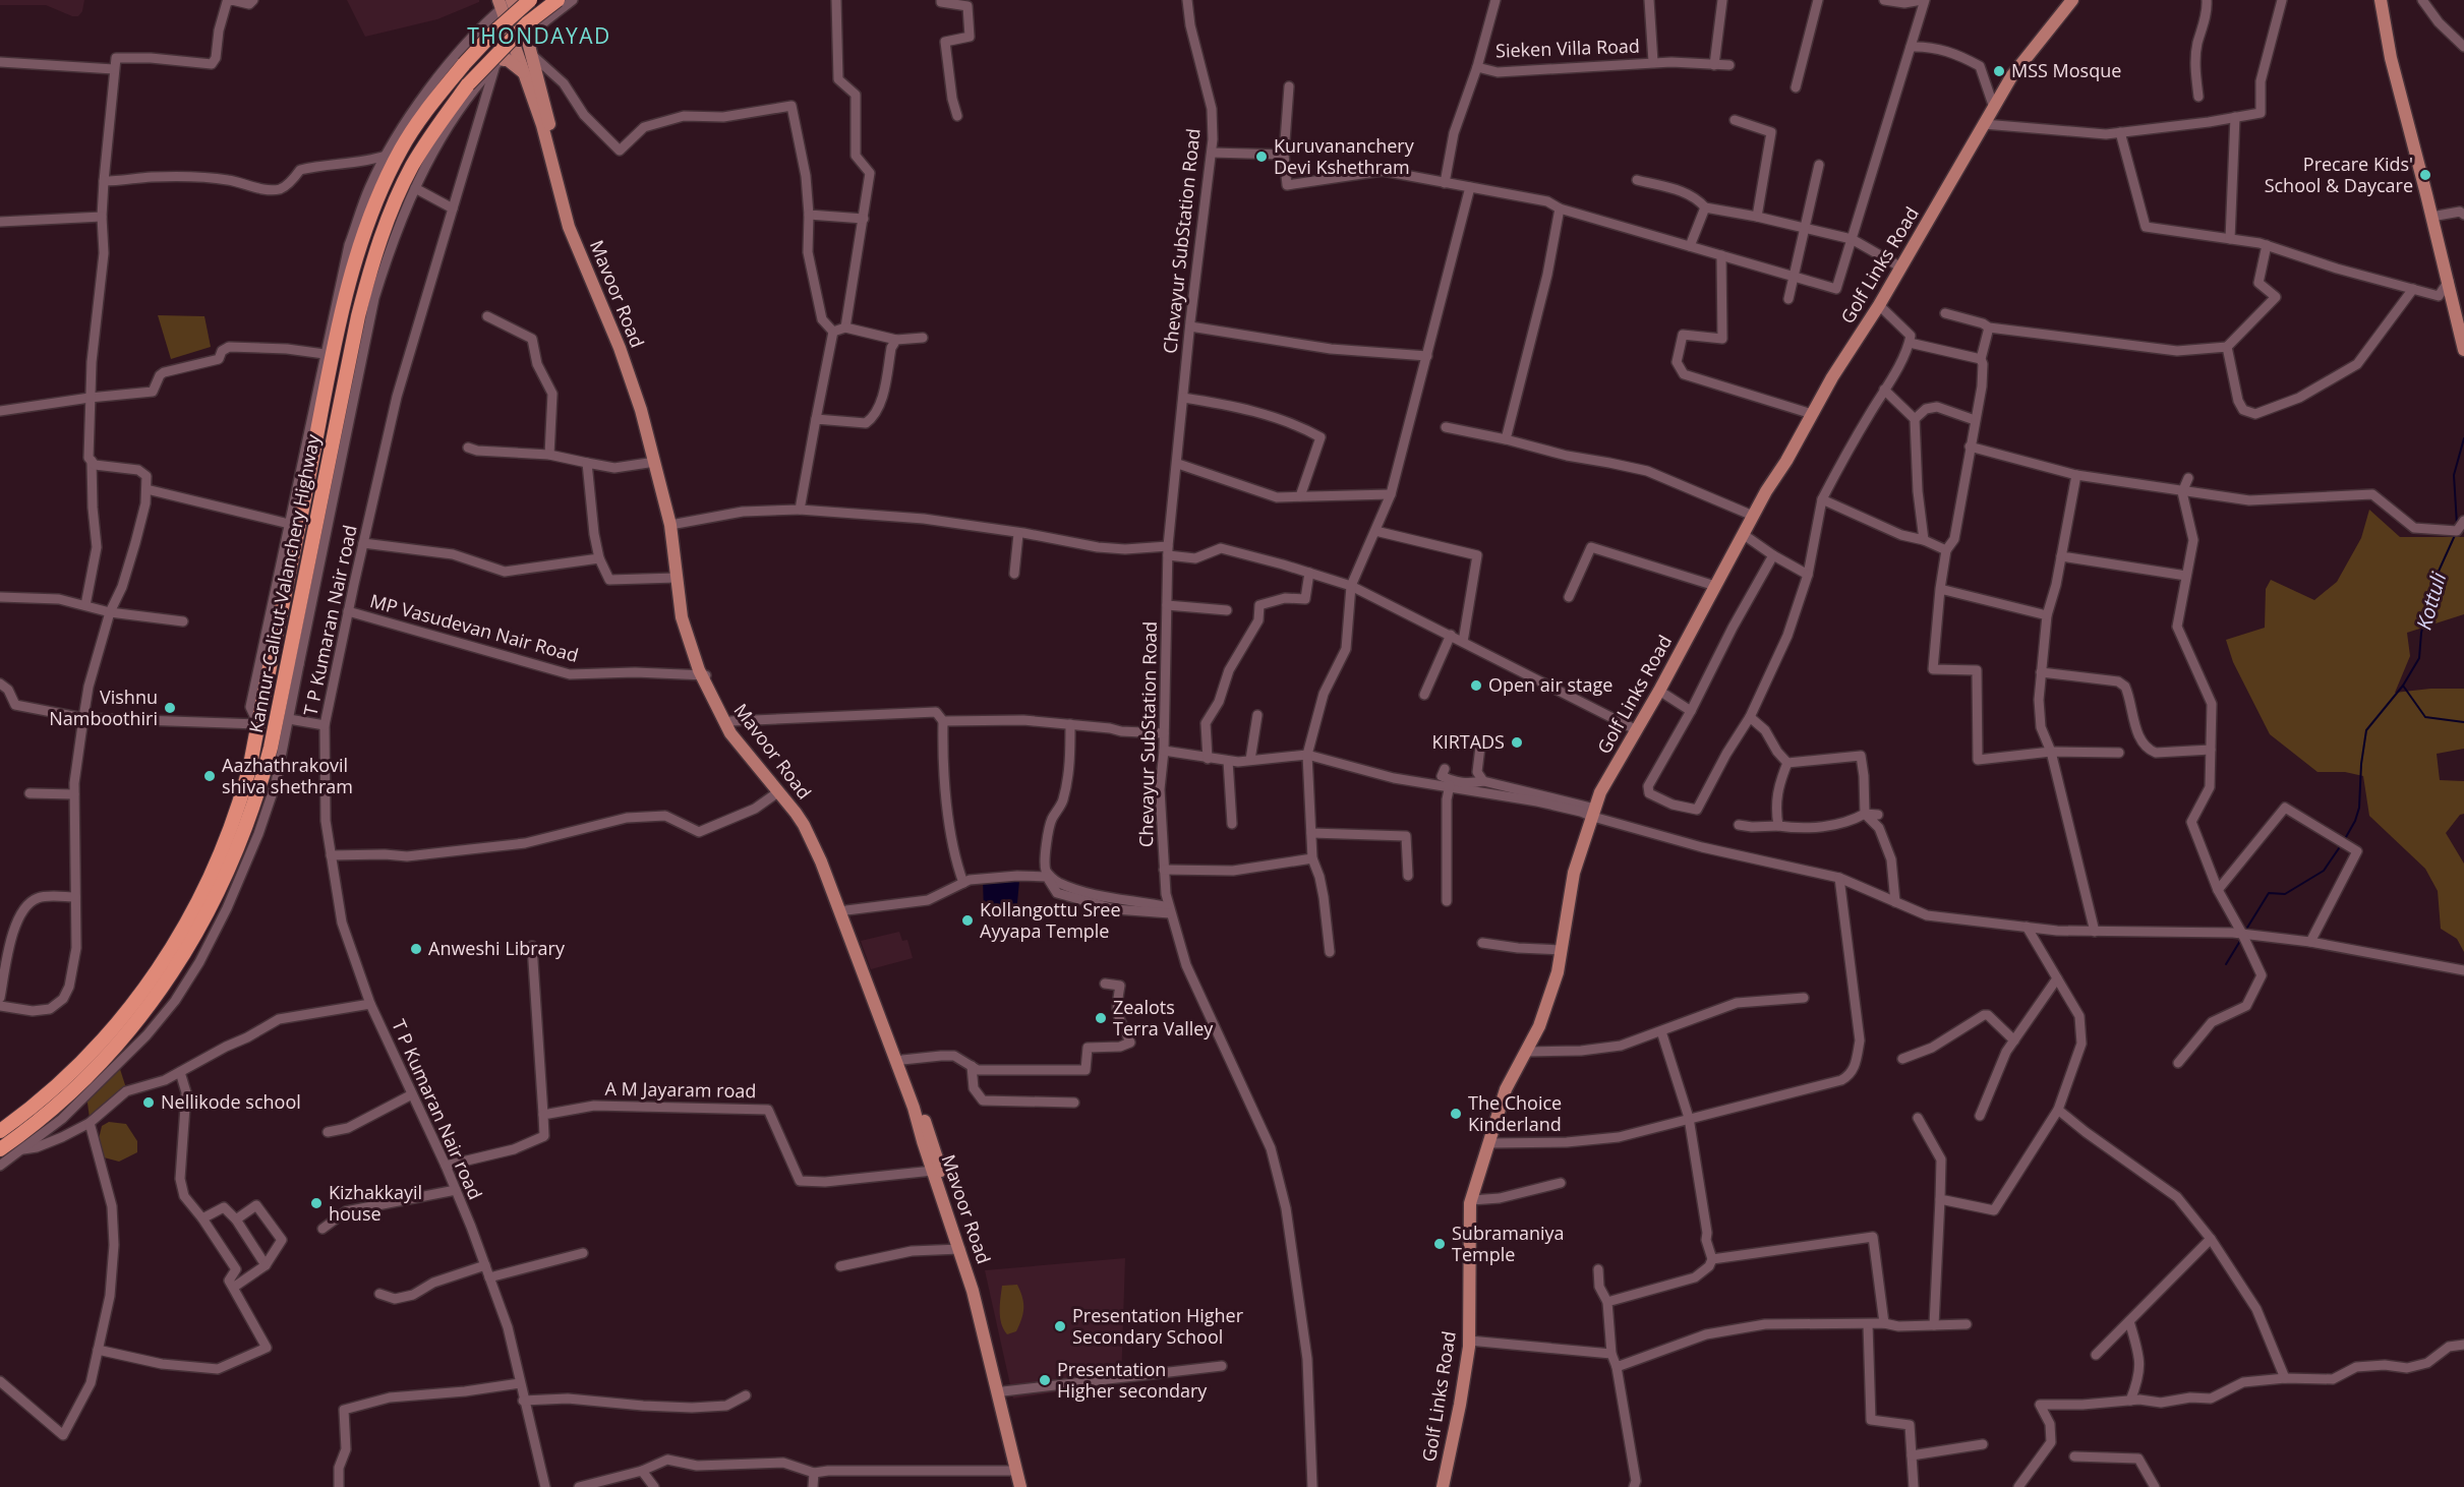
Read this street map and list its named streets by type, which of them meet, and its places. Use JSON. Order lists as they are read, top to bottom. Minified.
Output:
{"streets":{"highway":["Kannur-Calicut-Valanchery Highway"],"main road":["Golf Links Road","Mavoor Road"],"street":["Sieken Villa Road","Chevayur SubStation Road","T P Kumaran Nair road","MP Vasudevan Nair Road","A M Jayaram road"]},"crossings":[["Mavoor Road","MP Vasudevan Nair Road"],["Mavoor Road","A M Jayaram road"],["T P Kumaran Nair road","MP Vasudevan Nair Road"]],"districts":["THONDAYAD"],"water":["Kottuli"],"places":["MSS Mosque","Kuruvananchery Devi Kshethram","Precare Kids' School & Daycare","Open air stage","Vishnu Namboothiri","KIRTADS","Aazhathrakovil shiva shethram","Kollangottu Sree Ayyapa Temple","Anweshi Library","Zealots Terra Valley","Nellikode school","The Choice Kinderland","Kizhakkayil house","Subramaniya Temple","Presentation Higher Secondary School","Presentation Higher secondary"]}
